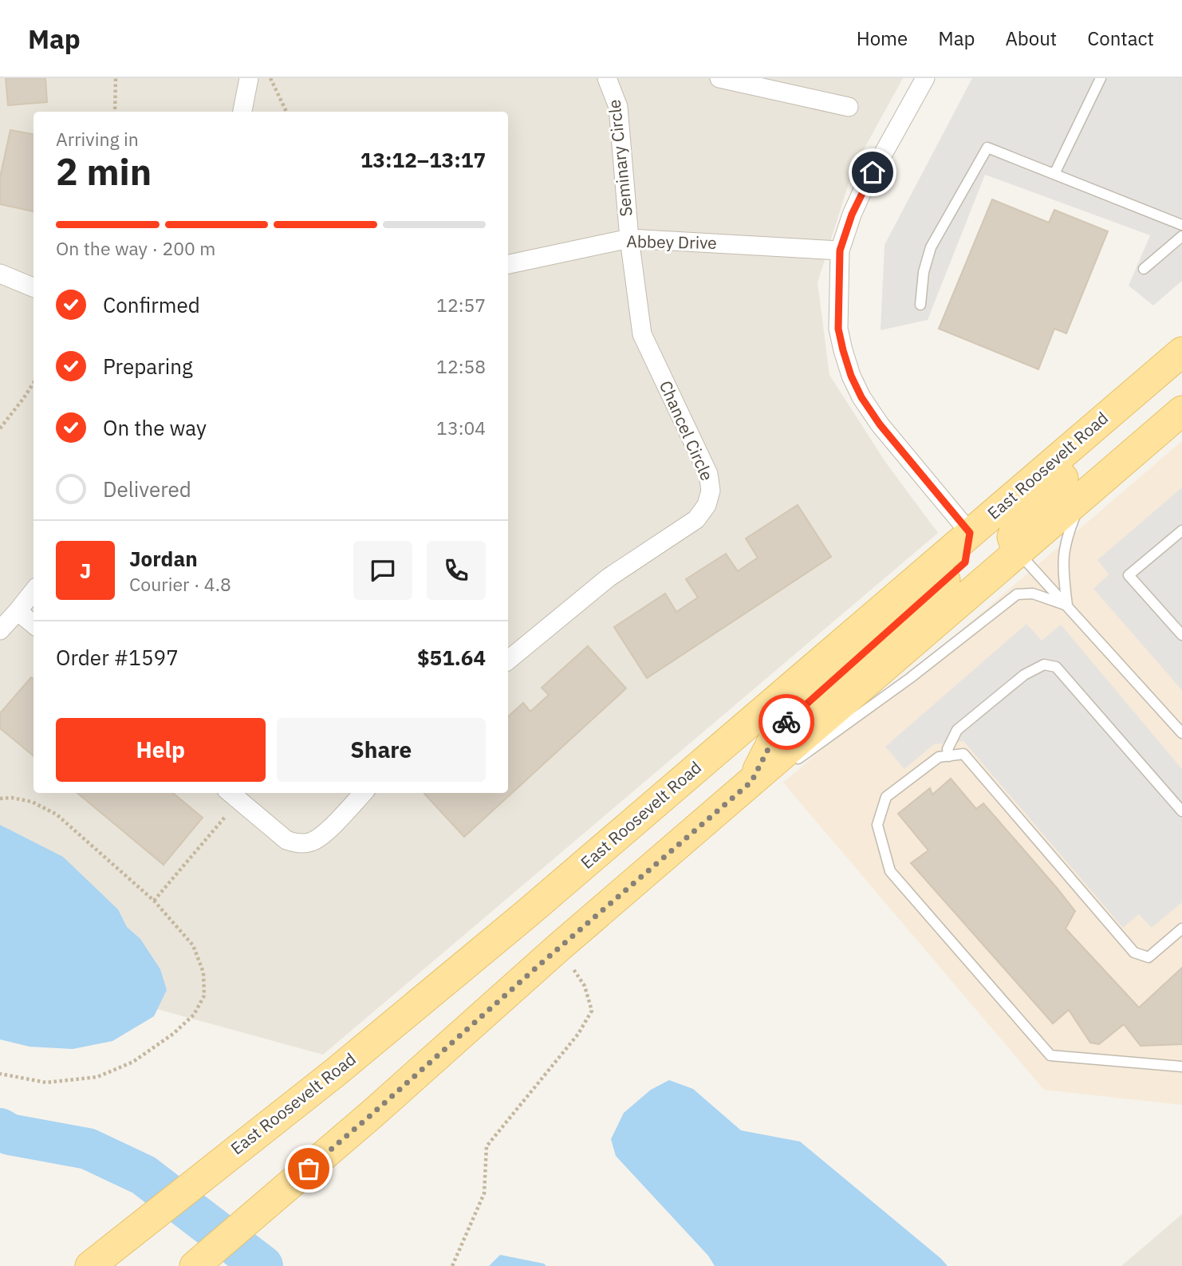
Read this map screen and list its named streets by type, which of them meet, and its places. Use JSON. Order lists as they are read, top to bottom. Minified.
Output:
{"streets":{"main road":["East Roosevelt Road"],"street":["Seminary Circle","Abbey Drive","Chancel Circle"]},"crossings":[["Seminary Circle","Abbey Drive"],["Seminary Circle","Chancel Circle"],["Abbey Drive","Chancel Circle"]],"page":{"header":"Map","nav":["Home","Map","About","Contact"],"heading":["2 min","Arriving in","13:12–13:17"],"panel":["Jordan","Courier · 4.8","Order #1597","$51.64"],"bar":"On the way · 200 m","list":[["Confirmed","12:57"],["Preparing","12:58"],["On the way","13:04"],"Delivered"],"round":"J","buttons":["Help","Share"]}}
